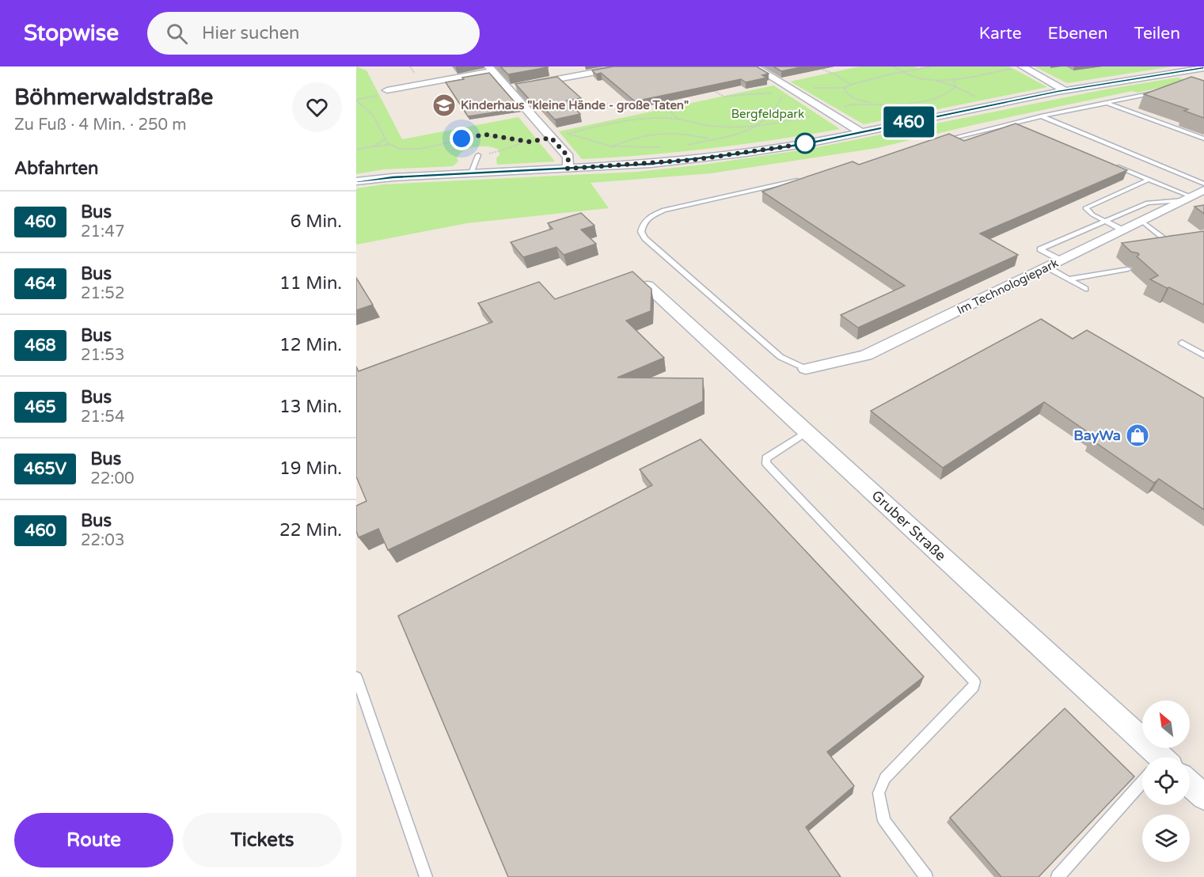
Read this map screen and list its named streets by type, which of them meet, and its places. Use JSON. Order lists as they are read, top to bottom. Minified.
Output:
{"streets":{"street":["Im Technologiepark","Gruber Straße"]},"parks":["Bergfeldpark"],"places":{"school or university":["Kinderhaus \"kleine Hände - große Taten\""],"shop":["BayWa"]},"lines":["bus line 460"],"north":"top left","page":{"header":"Stopwise","search":"Hier suchen","nav":["Karte","Ebenen","Teilen"],"heading":[["Böhmerwaldstraße","Zu Fuß · 4 Min. · 250 m"],"Abfahrten"],"on_map":"460","list":[{"mark":"460","name":"Bus","note":"21:47","value":"6 Min."},{"mark":"464","name":"Bus","note":"21:52","value":"11 Min."},{"mark":"468","name":"Bus","note":"21:53","value":"12 Min."},{"mark":"465","name":"Bus","note":"21:54","value":"13 Min."},{"mark":"465V","name":"Bus","note":"22:00","value":"19 Min."},{"mark":"460","name":"Bus","note":"22:03","value":"22 Min."}],"buttons":["Route","Tickets"]}}
